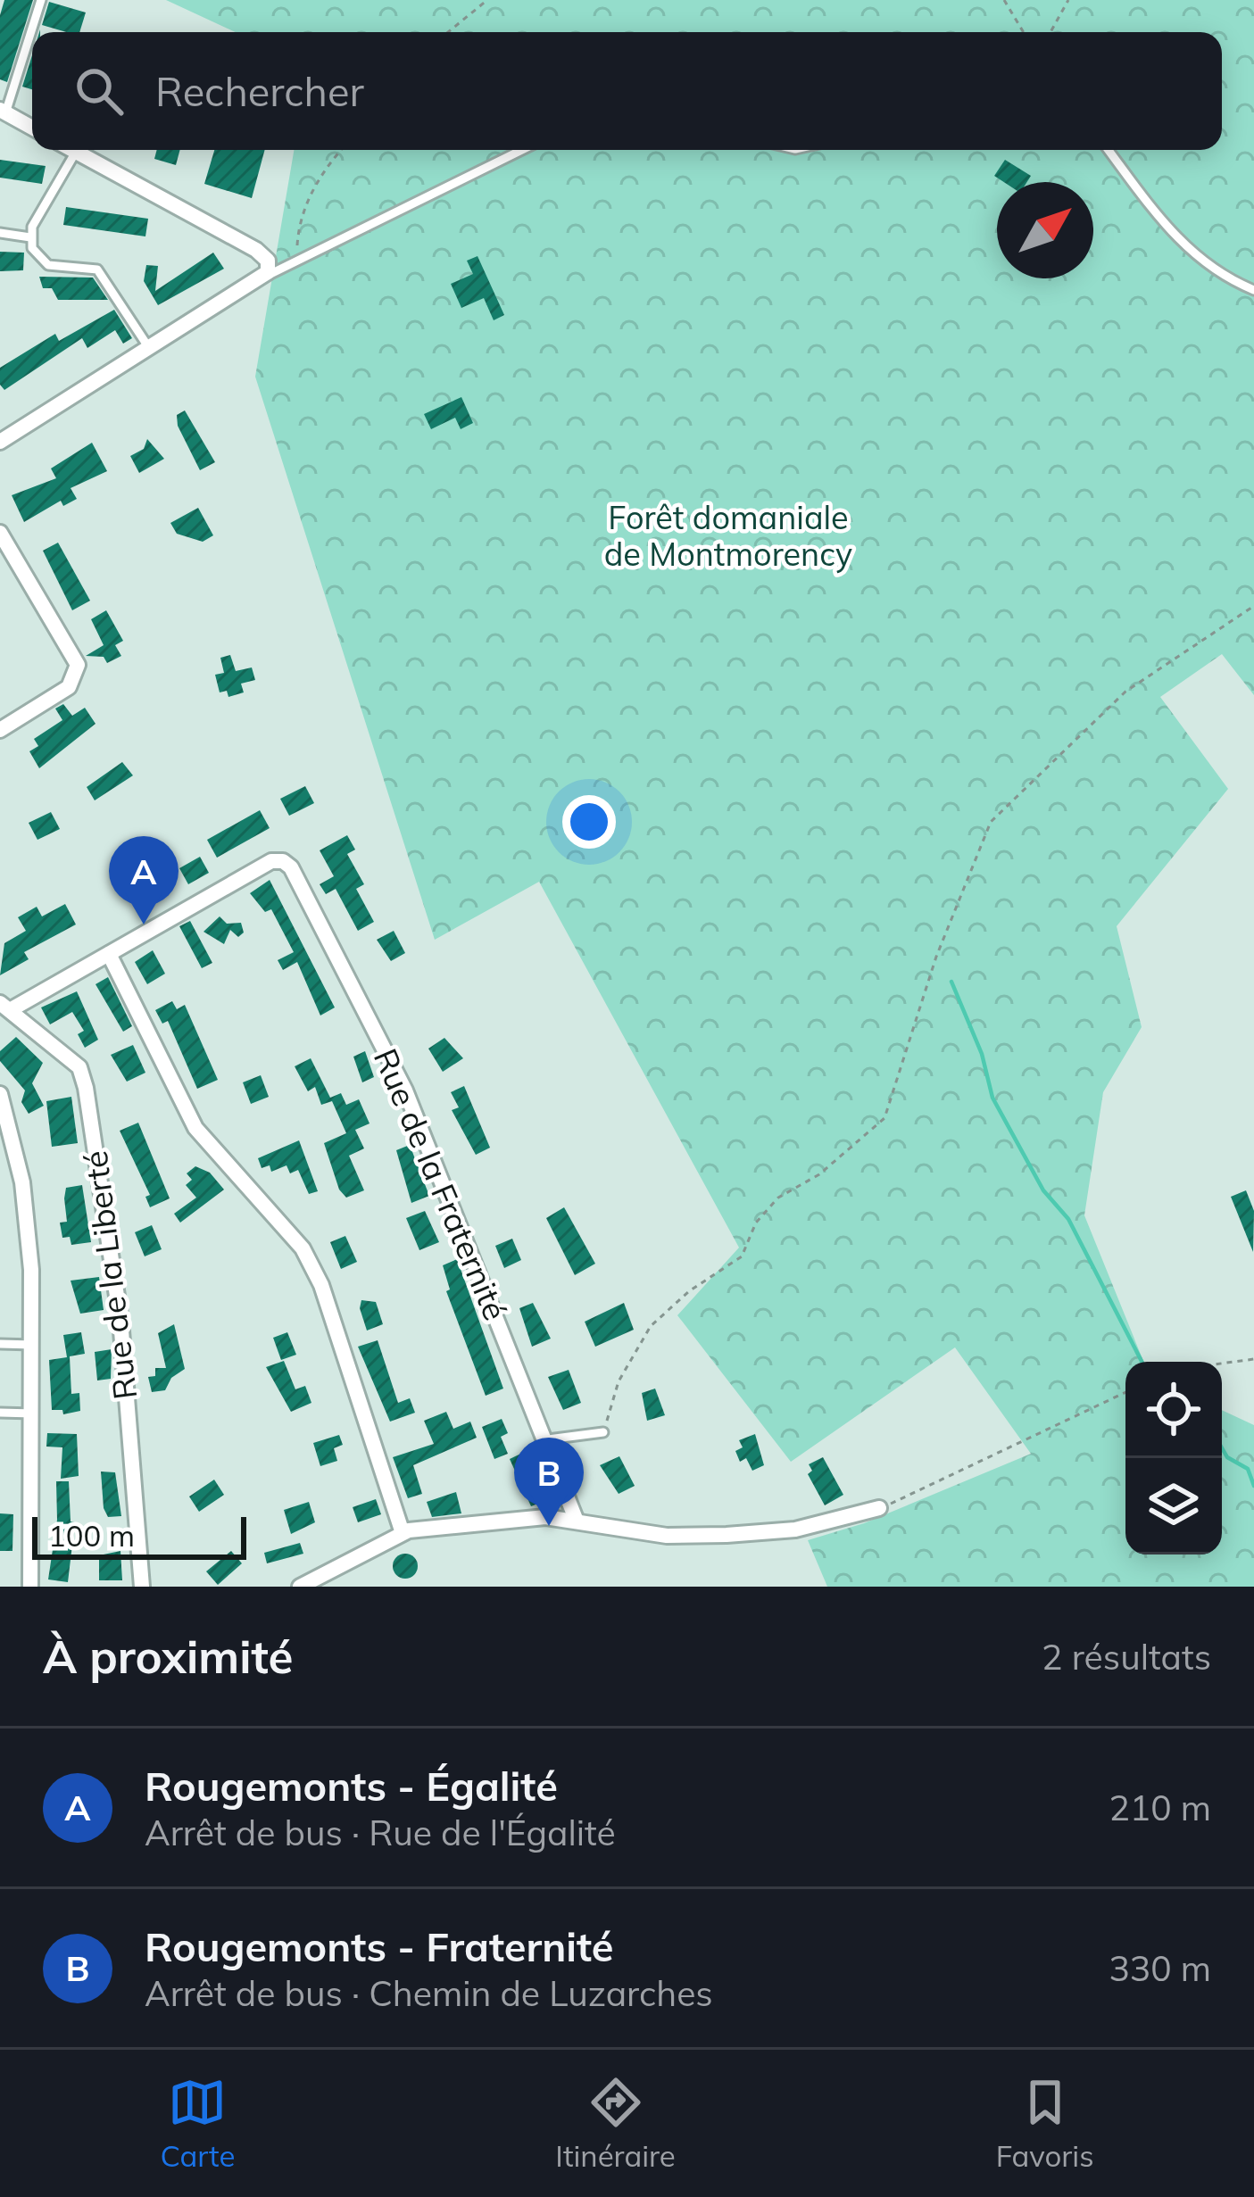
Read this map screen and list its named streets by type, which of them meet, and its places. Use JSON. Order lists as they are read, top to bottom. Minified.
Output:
{"streets":{"street":["Rue de la Fraternité","Rue de la Liberté"]},"parks":["Forêt domaniale de Montmorency"],"scale_bar":"100 m","north":"top right","page":{"search":"Rechercher","pins":["A","B"],"scale":"100 m","heading":["À proximité","2 résultats"],"list":[{"mark":"A","name":"Rougemonts - Égalité","note":"Arrêt de bus · Rue de l'Égalité","value":"210 m"},{"mark":"B","name":"Rougemonts - Fraternité","note":"Arrêt de bus · Chemin de Luzarches","value":"330 m"}],"nav":["Carte","Itinéraire","Favoris"]}}
